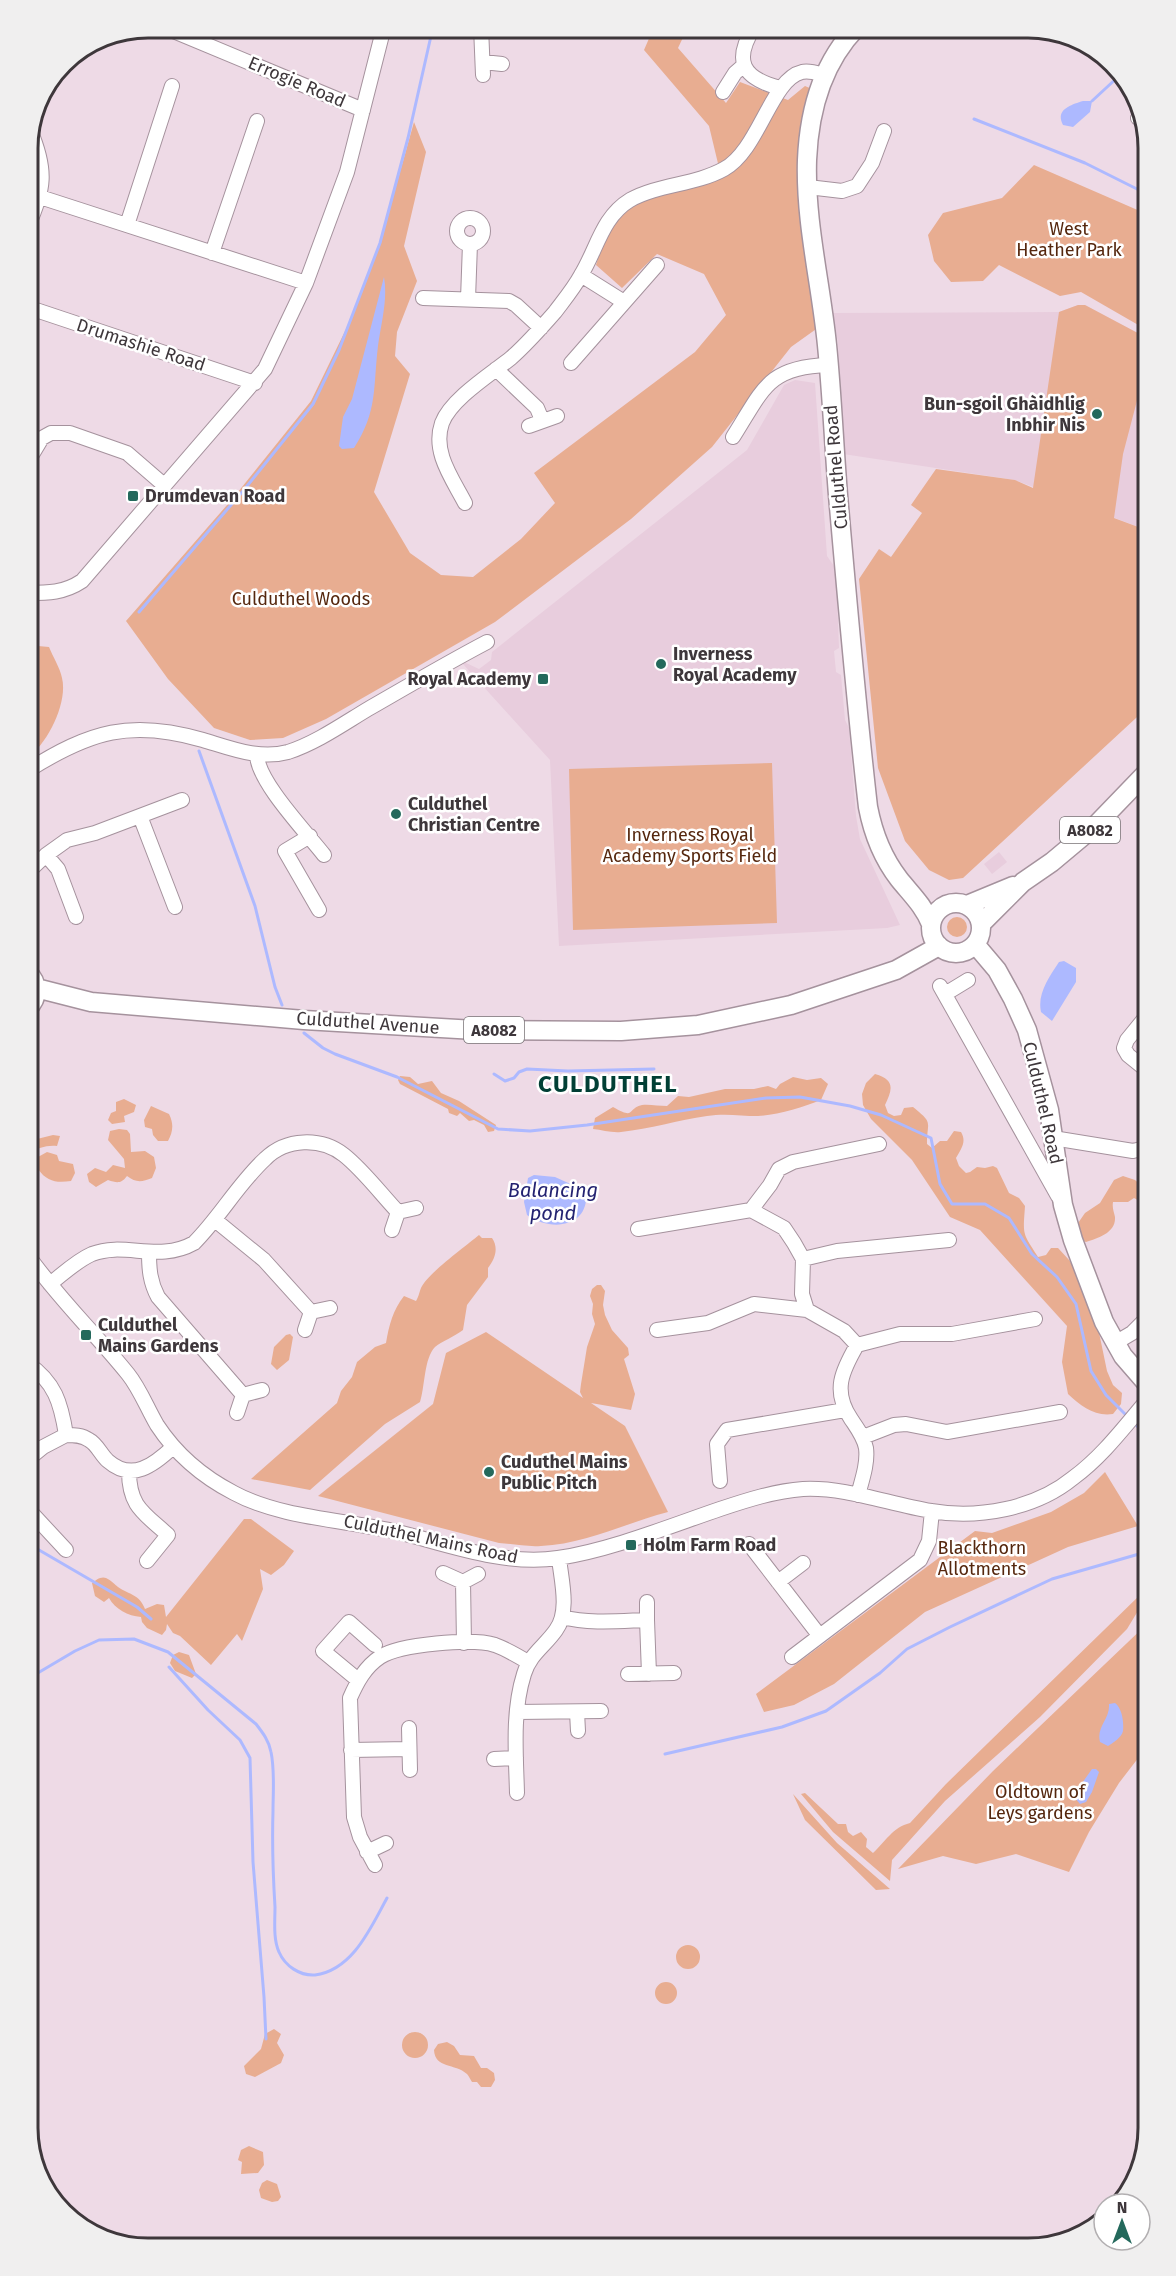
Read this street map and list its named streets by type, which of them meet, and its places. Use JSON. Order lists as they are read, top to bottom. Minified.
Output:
{"streets":{"main road":["Culduthel Road","A8082","Culduthel Avenue"],"street":["Errogie Road","Drumashie Road","Culduthel Mains Road"]},"crossings":[["Culduthel Road","A8082"],["Culduthel Road","Culduthel Avenue"],["A8082","Culduthel Avenue"]],"districts":["CULDUTHEL"],"water":["Balancing pond"],"parks":["West Heather Park","Culduthel Woods","Inverness Royal Academy Sports Field","Blackthorn Allotments","Oldtown of Leys gardens"],"places":{"other":["Bun-sgoil Ghàidhlig Inbhir Nis","Inverness Royal Academy","Culduthel Christian Centre","Cuduthel Mains Public Pitch"],"transit":["Drumdevan Road","Royal Academy","Culduthel Mains Gardens","Holm Farm Road"]},"north":"top"}
